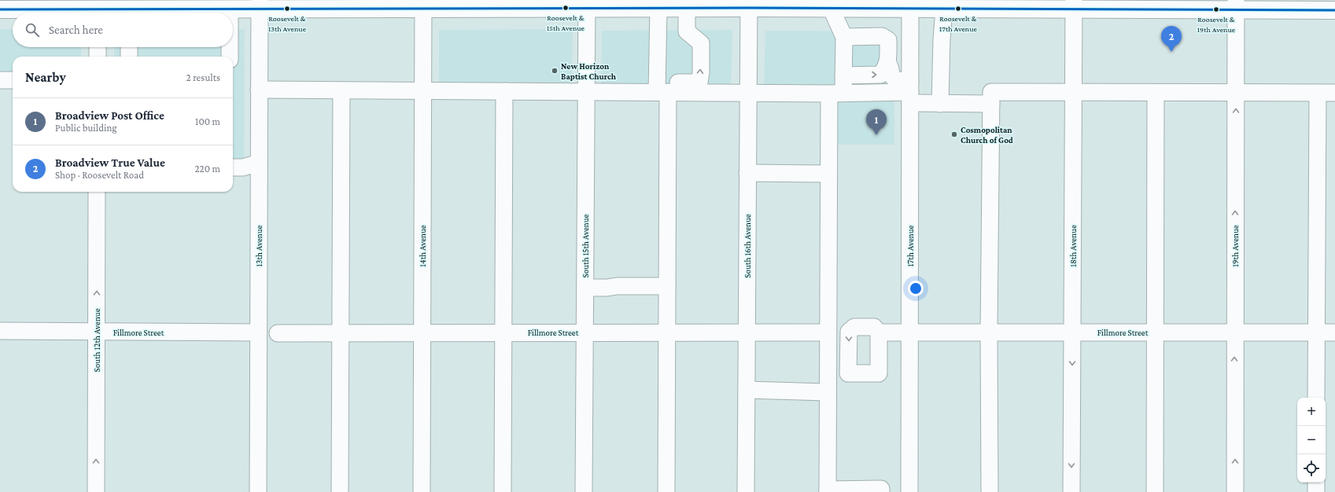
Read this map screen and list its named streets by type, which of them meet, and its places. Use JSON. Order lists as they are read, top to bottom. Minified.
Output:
{"streets":{"street":["13th Avenue","14th Avenue","South 15th Avenue","South 16th Avenue","17th Avenue","18th Avenue","19th Avenue","Fillmore Street","South 12th Avenue"]},"crossings":[["13th Avenue","Fillmore Street"],["14th Avenue","Fillmore Street"],["South 15th Avenue","Fillmore Street"],["South 16th Avenue","Fillmore Street"],["17th Avenue","Fillmore Street"],["18th Avenue","Fillmore Street"],["19th Avenue","Fillmore Street"],["Fillmore Street","South 12th Avenue"]],"one_way":["South 12th Avenue"],"places":["Roosevelt & 15th Avenue","Roosevelt & 13th Avenue","Roosevelt & 17th Avenue","Roosevelt & 19th Avenue","New Horizon Baptist Church","Cosmopolitan Church of God"],"page":{"search":"Search here","pins":["2","1"],"heading":["Nearby","2 results"],"list":[{"mark":"1","name":"Broadview Post Office","note":"Public building","value":"100 m"},{"mark":"2","name":"Broadview True Value","note":"Shop · Roosevelt Road","value":"220 m"}],"map_buttons":["+","−"]}}
